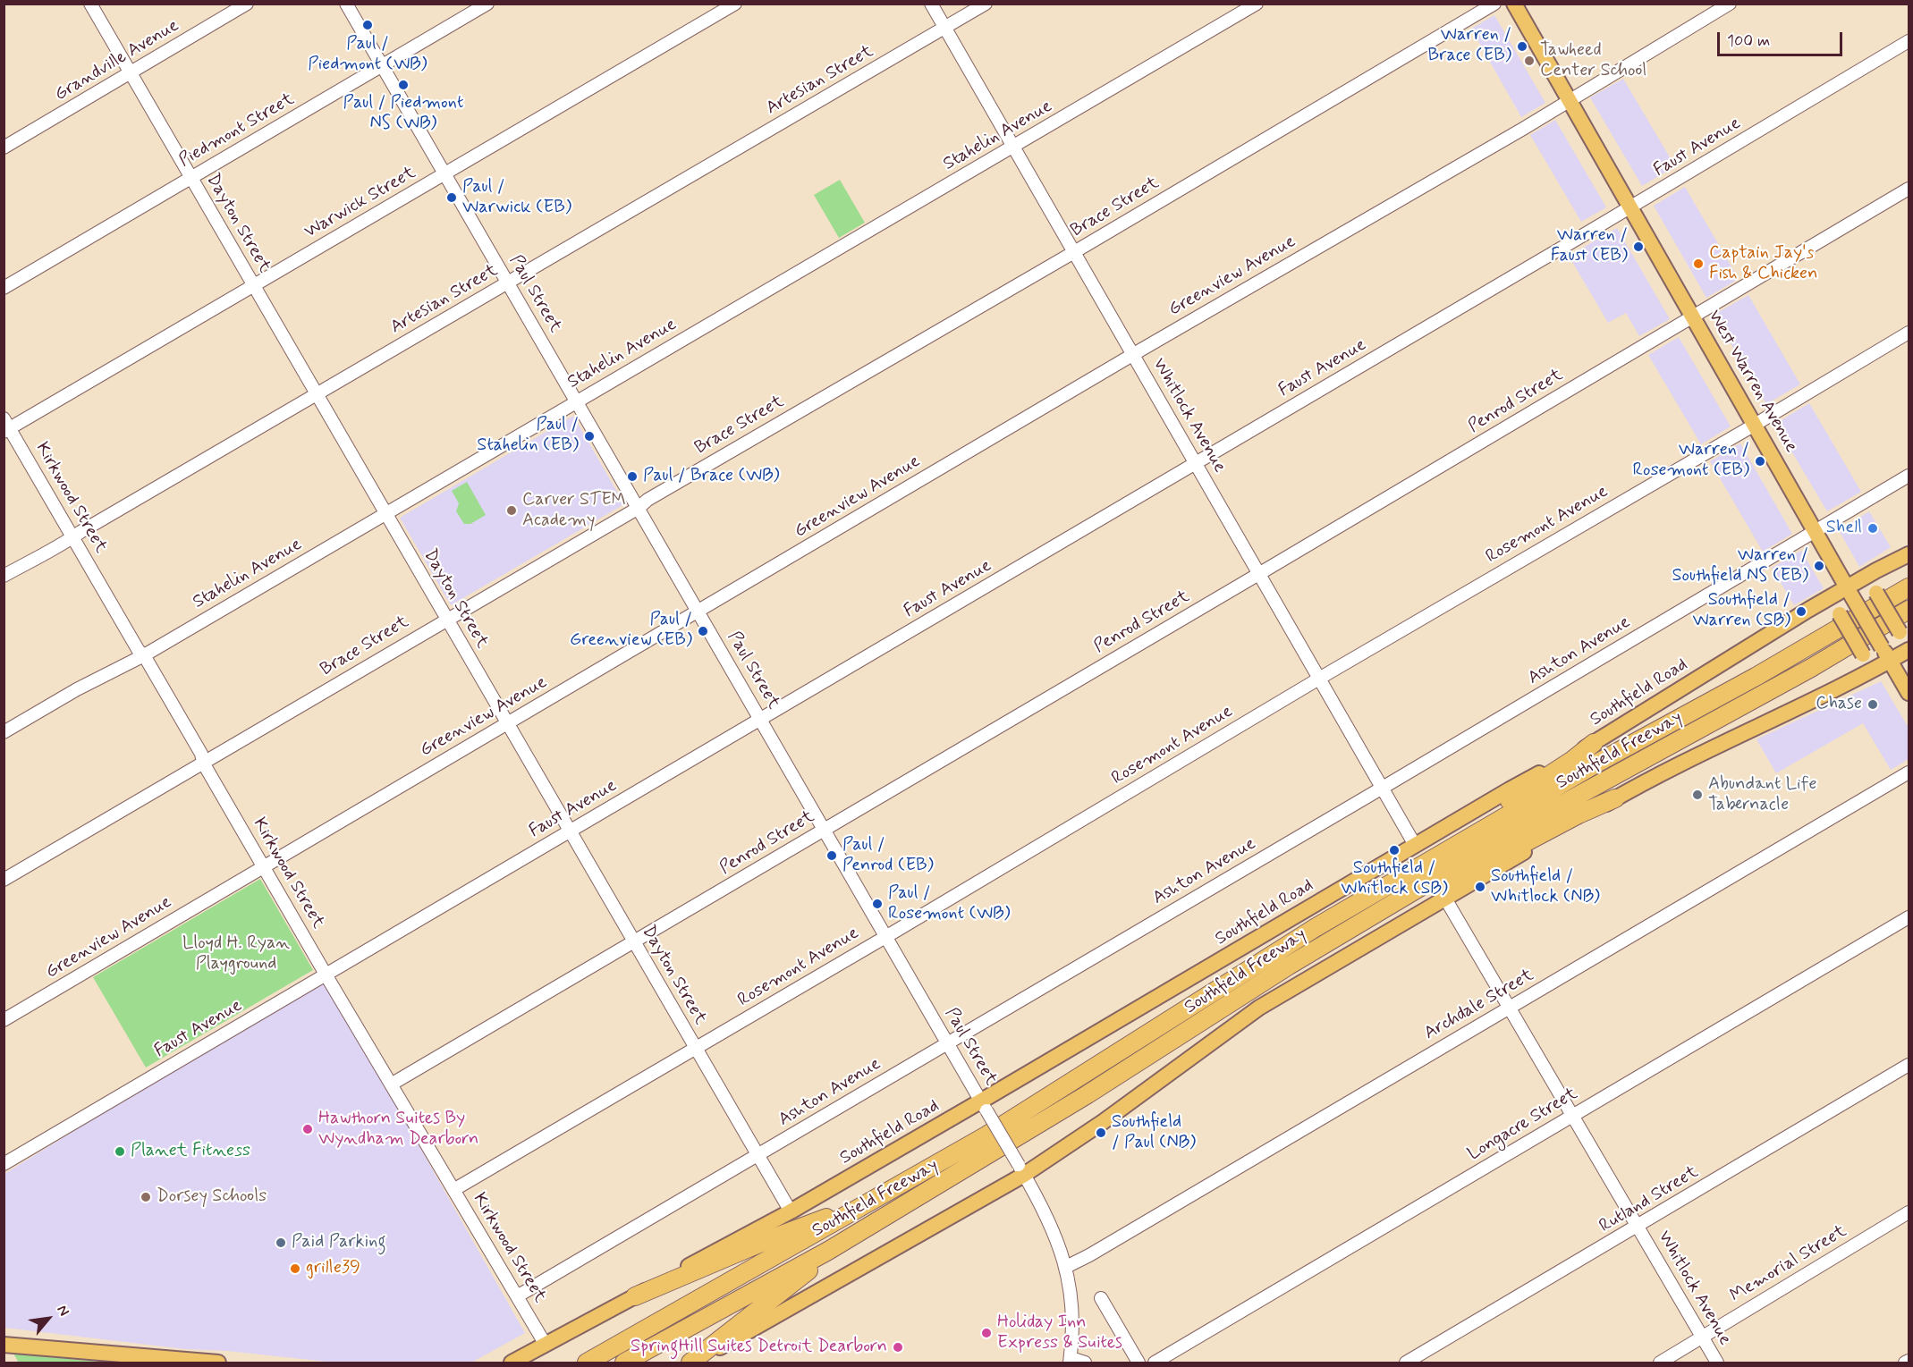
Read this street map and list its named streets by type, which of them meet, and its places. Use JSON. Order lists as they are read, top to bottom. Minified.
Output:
{"streets":{"highway":["Southfield Freeway"],"main road":["West Warren Avenue","Southfield Road"],"street":["Grandville Avenue","Artesian Street","Piedmont Street","Stahelin Avenue","Faust Avenue","Warwick Street","Brace Street","Dayton Street","Greenview Avenue","Paul Street","Penrod Street","Whitlock Avenue","Kirkwood Street","Rosemont Avenue","Ashton Avenue","Archdale Street","Longacre Street","Rutland Street","Memorial Street"]},"crossings":[["Grandville Avenue","Dayton Street"],["Artesian Street","Dayton Street"],["Artesian Street","Paul Street"],["Artesian Street","Whitlock Avenue"],["Artesian Street","Kirkwood Street"],["Piedmont Street","Dayton Street"],["Piedmont Street","Paul Street"],["Stahelin Avenue","Dayton Street"],["Stahelin Avenue","Paul Street"],["Stahelin Avenue","Whitlock Avenue"],["Stahelin Avenue","Kirkwood Street"],["Faust Avenue","Dayton Street"],["Faust Avenue","Paul Street"],["Faust Avenue","West Warren Avenue"],["Faust Avenue","Whitlock Avenue"],["Faust Avenue","Kirkwood Street"],["Warwick Street","Dayton Street"],["Warwick Street","Paul Street"],["Warwick Street","Kirkwood Street"],["Brace Street","Dayton Street"],["Brace Street","Paul Street"],["Brace Street","Whitlock Avenue"],["Brace Street","Kirkwood Street"],["Dayton Street","Greenview Avenue"],["Dayton Street","Penrod Street"],["Dayton Street","Rosemont Avenue"],["Dayton Street","Ashton Avenue"],["Dayton Street","Southfield Road"],["Greenview Avenue","Paul Street"],["Greenview Avenue","West Warren Avenue"],["Greenview Avenue","Whitlock Avenue"],["Greenview Avenue","Kirkwood Street"],["Paul Street","Penrod Street"],["Paul Street","Rosemont Avenue"],["Paul Street","Ashton Avenue"],["Paul Street","Southfield Road"],["Paul Street","Archdale Street"],["West Warren Avenue","Penrod Street"],["West Warren Avenue","Rosemont Avenue"],["West Warren Avenue","Ashton Avenue"],["West Warren Avenue","Southfield Road"],["Penrod Street","Whitlock Avenue"],["Penrod Street","Kirkwood Street"],["Whitlock Avenue","Rosemont Avenue"],["Whitlock Avenue","Ashton Avenue"],["Whitlock Avenue","Southfield Road"],["Whitlock Avenue","Archdale Street"],["Whitlock Avenue","Longacre Street"],["Whitlock Avenue","Rutland Street"],["Whitlock Avenue","Memorial Street"],["Kirkwood Street","Rosemont Avenue"],["Kirkwood Street","Ashton Avenue"],["Kirkwood Street","Southfield Road"]],"parks":["Lloyd H. Ryan Playground"],"places":["Paul / Piedmont (WB)","Warren / Brace (EB)","Tawheed Center School","Paul / Piedmont NS (WB)","Paul / Warwick (EB)","Warren / Faust (EB)","Captain Jay's Fish & Chicken","Paul / Stahelin (EB)","Warren / Rosemont (EB)","Paul / Brace (WB)","Carver STEM Academy","Shell","Warren / Southfield NS (EB)","Southfield / Warren (SB)","Paul / Greenview (EB)","Chase","Abundant Life Tabernacle","Southfield / Whitlock (SB)","Paul / Penrod (EB)","Southfield / Whitlock (NB)","Paul / Rosemont (WB)","Hawthorn Suites By Wyndham Dearborn","Southfield / Paul (NB)","Planet Fitness","Dorsey Schools","Paid Parking","grille39","Holiday Inn Express & Suites","SpringHill Suites Detroit Dearborn"],"scale_bar":"100 m","north":"top right"}
